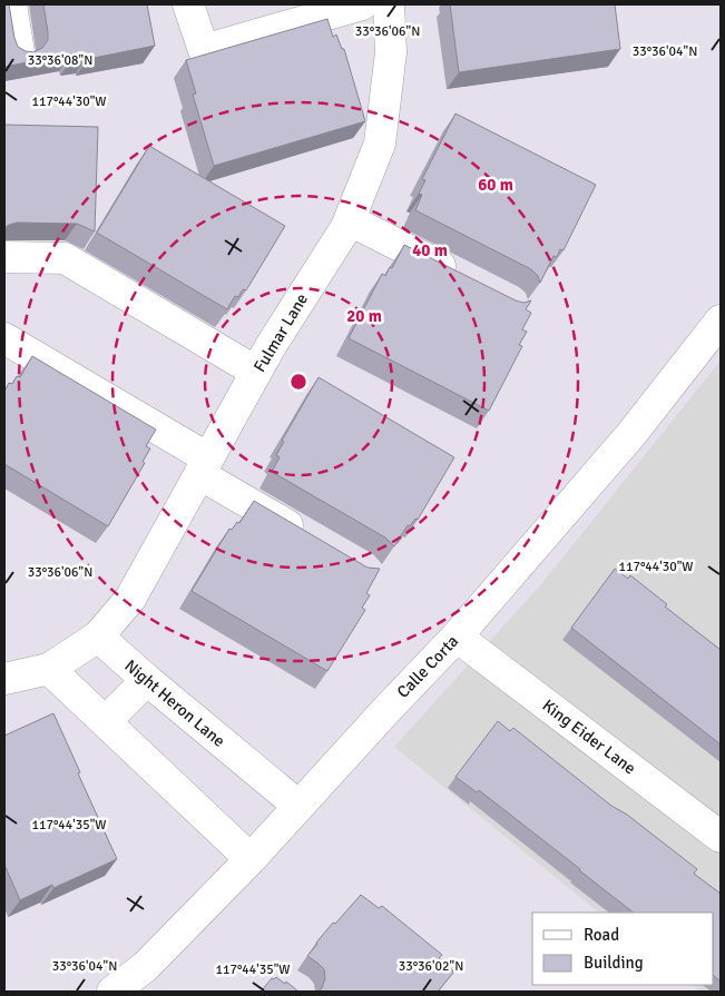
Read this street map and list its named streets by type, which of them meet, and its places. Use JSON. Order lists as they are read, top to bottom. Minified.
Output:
{"streets":{"street":["Fulmar Lane","Calle Corta","Night Heron Lane","King Eider Lane"]},"crossings":[["Fulmar Lane","Night Heron Lane"],["Calle Corta","Night Heron Lane"],["Calle Corta","King Eider Lane"]],"legend":["Road","Building"],"coordinates":["33°36'06\"N","33°36'04\"N","33°36'08\"N","117°44'30\"W","117°44'35\"W","33°36'02\"N"],"rings":["60 m","40 m","20 m"]}
